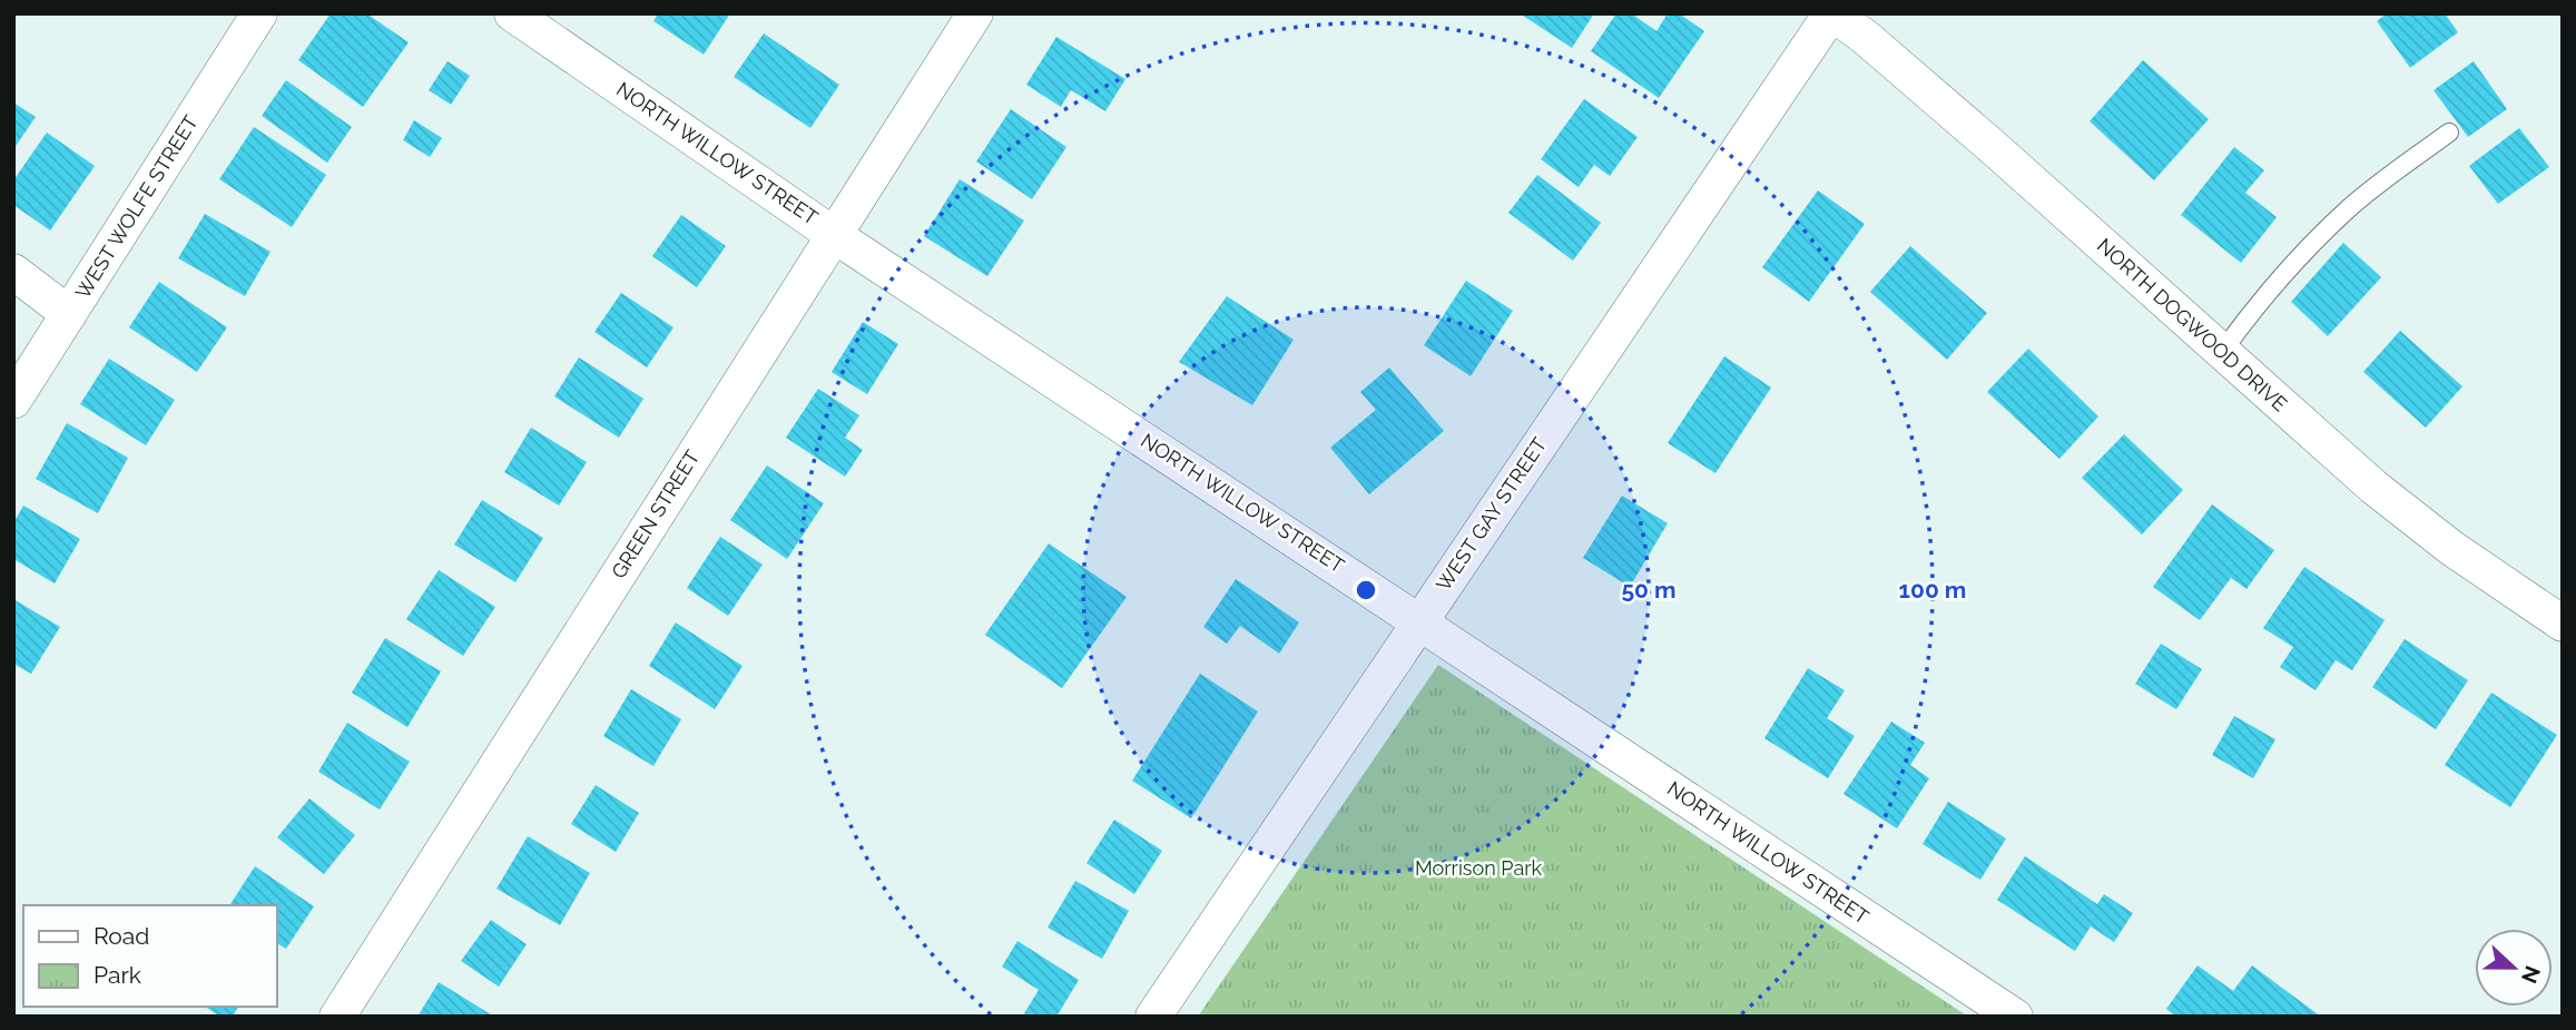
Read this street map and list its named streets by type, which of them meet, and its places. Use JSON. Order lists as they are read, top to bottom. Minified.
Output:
{"streets":{"street":["NORTH WILLOW STREET","WEST WOLFE STREET","NORTH DOGWOOD DRIVE","GREEN STREET","WEST GAY STREET"]},"crossings":[["NORTH WILLOW STREET","GREEN STREET"],["NORTH WILLOW STREET","WEST GAY STREET"],["NORTH DOGWOOD DRIVE","WEST GAY STREET"]],"parks":["Morrison Park"],"legend":["Road","Park"],"north":"right","rings":["50 m","100 m"]}
